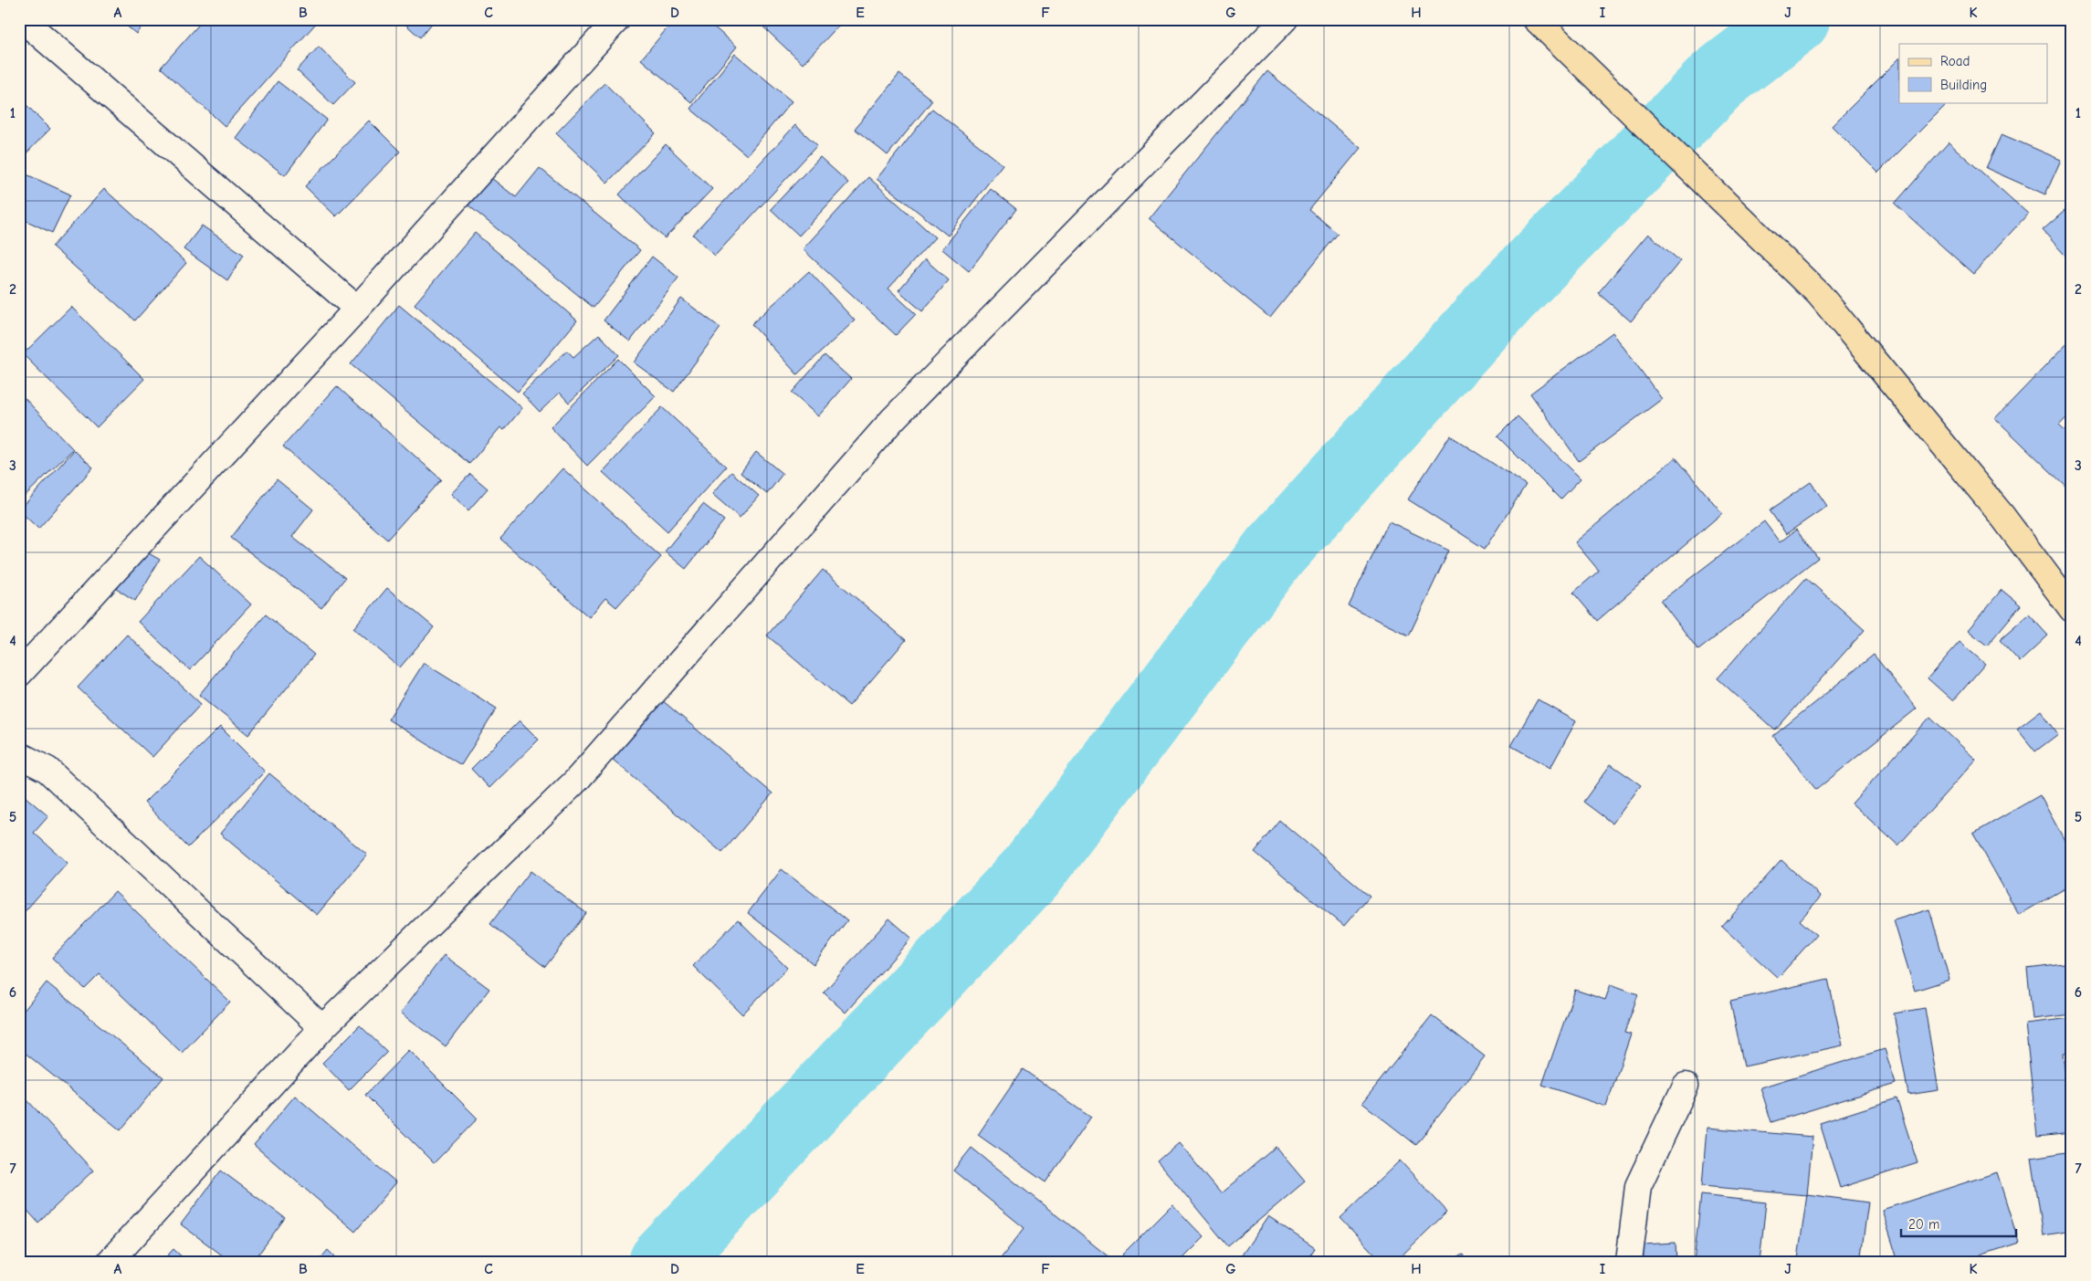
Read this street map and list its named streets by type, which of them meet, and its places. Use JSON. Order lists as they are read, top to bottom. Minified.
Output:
{"legend":["Road","Building"],"scale_bar":"20 m","grid":{"columns":["A","B","C","D","E","F","G","H","I","J","K"],"rows":["1","2","3","4","5","6","7"]}}
